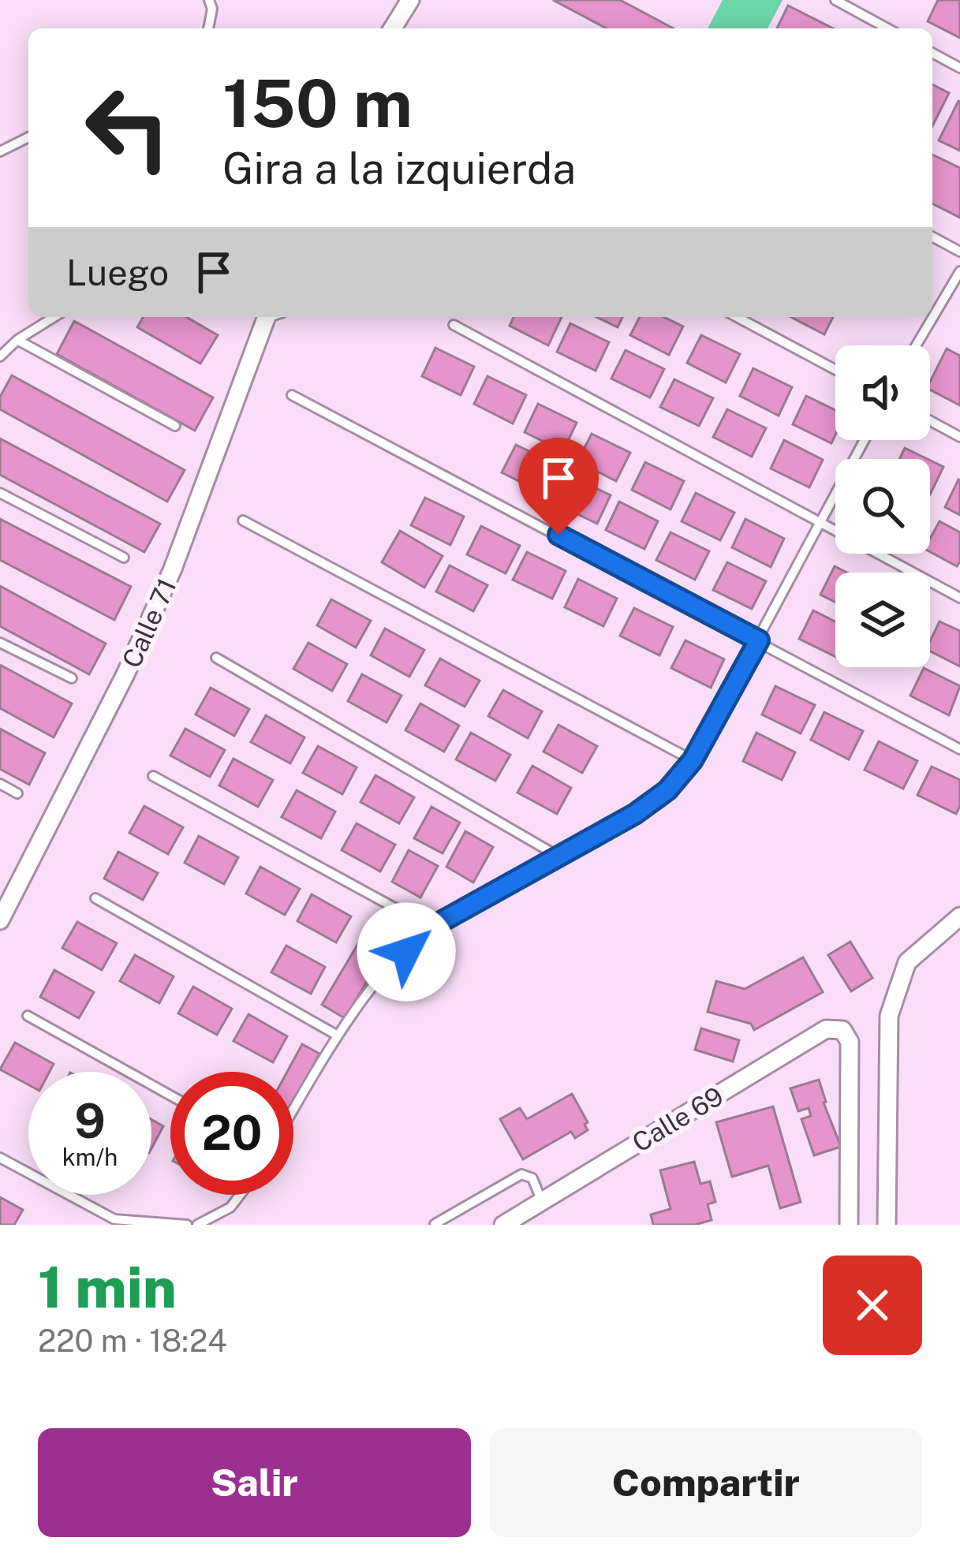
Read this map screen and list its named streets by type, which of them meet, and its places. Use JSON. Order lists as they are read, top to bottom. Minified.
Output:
{"streets":{"street":["Calle 71","Calle 69"]},"page":{"turn":["150 m","Gira a la izquierda"],"then":"Luego","speed":"9 km/h","limit":"20","heading":["1 min","220 m · 18:24"],"buttons":["Salir","Compartir"]}}
